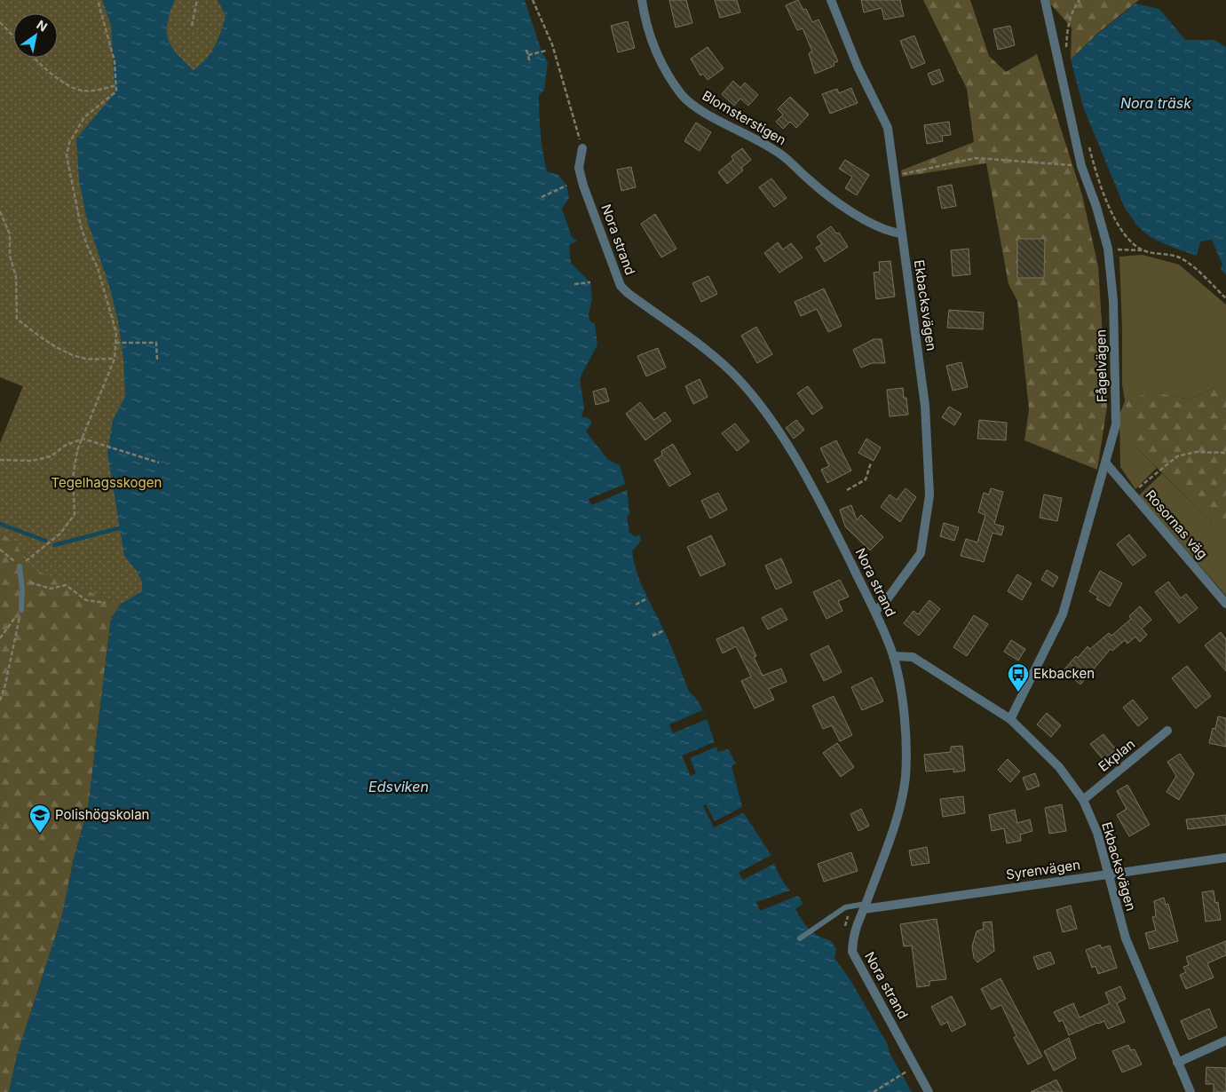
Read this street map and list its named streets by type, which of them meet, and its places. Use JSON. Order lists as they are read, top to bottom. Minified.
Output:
{"streets":{"street":["Blomsterstigen","Nora strand","Ekbacksvägen","Fågelvägen","Rosornas väg","Ekplan","Syrenvägen"]},"crossings":[["Blomsterstigen","Ekbacksvägen"],["Nora strand","Ekbacksvägen"],["Nora strand","Syrenvägen"],["Ekbacksvägen","Fågelvägen"],["Ekbacksvägen","Ekplan"],["Ekbacksvägen","Syrenvägen"],["Fågelvägen","Rosornas väg"]],"water":["Nora träsk","Edsviken"],"parks":["Tegelhagsskogen"],"places":{"bus stop":["Ekbacken"],"school or university":["Polishögskolan"]},"north":"top right"}
